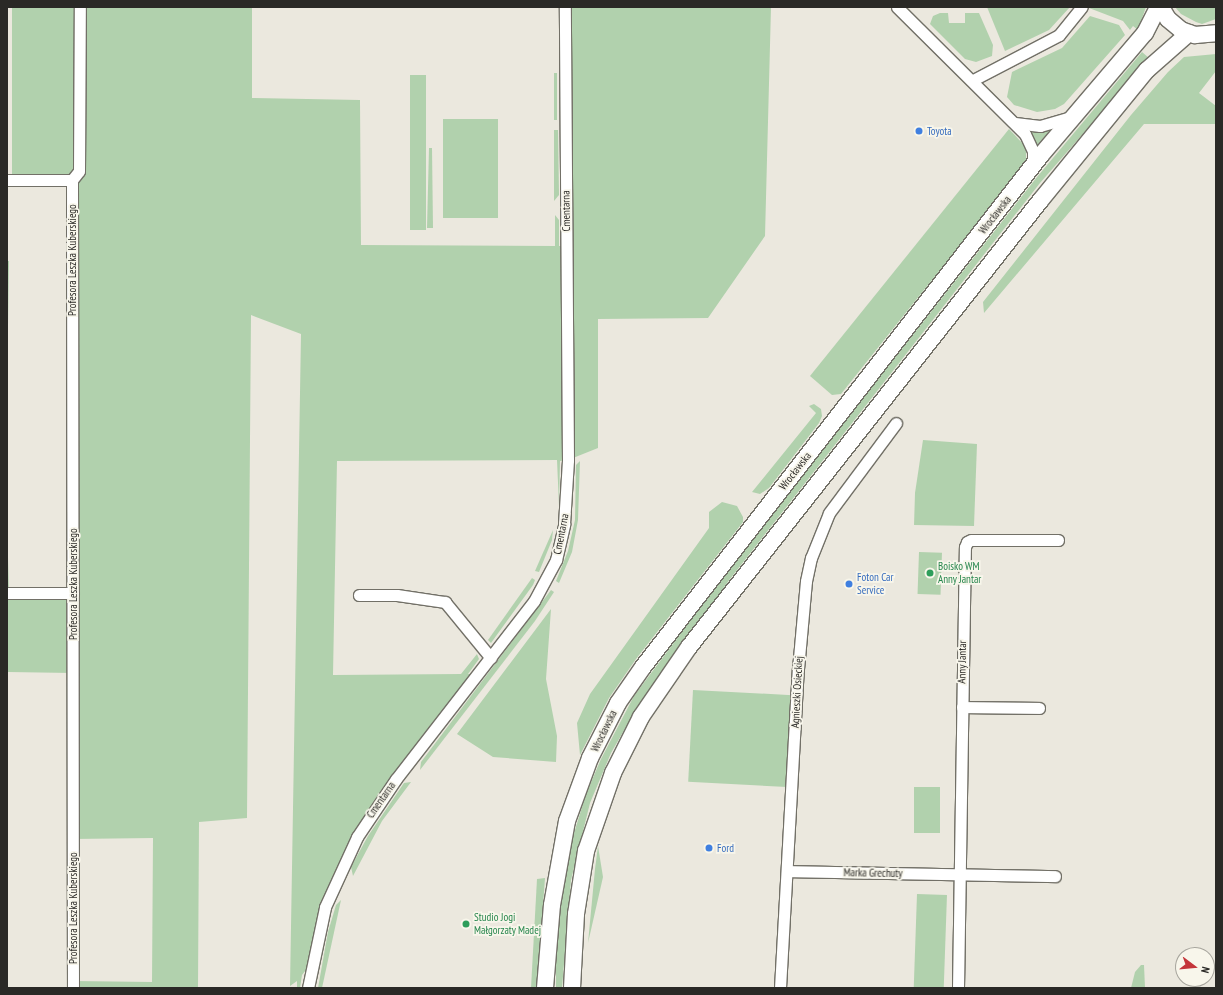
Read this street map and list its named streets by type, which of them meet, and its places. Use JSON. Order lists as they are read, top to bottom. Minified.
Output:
{"streets":{"main road":["Wrocławska"],"street":["Cmentarna","Profesora Leszka Kuberskiego","Anny Jantar","Agnieszki Osieckiej","Marka Grechuty"]},"crossings":[["Anny Jantar","Marka Grechuty"],["Agnieszki Osieckiej","Marka Grechuty"]],"places":["Toyota","Boisko WM Anny Jantar","Foton Car Service","Ford","Studio Jogi Małgorzaty Madej"],"north":"right"}
